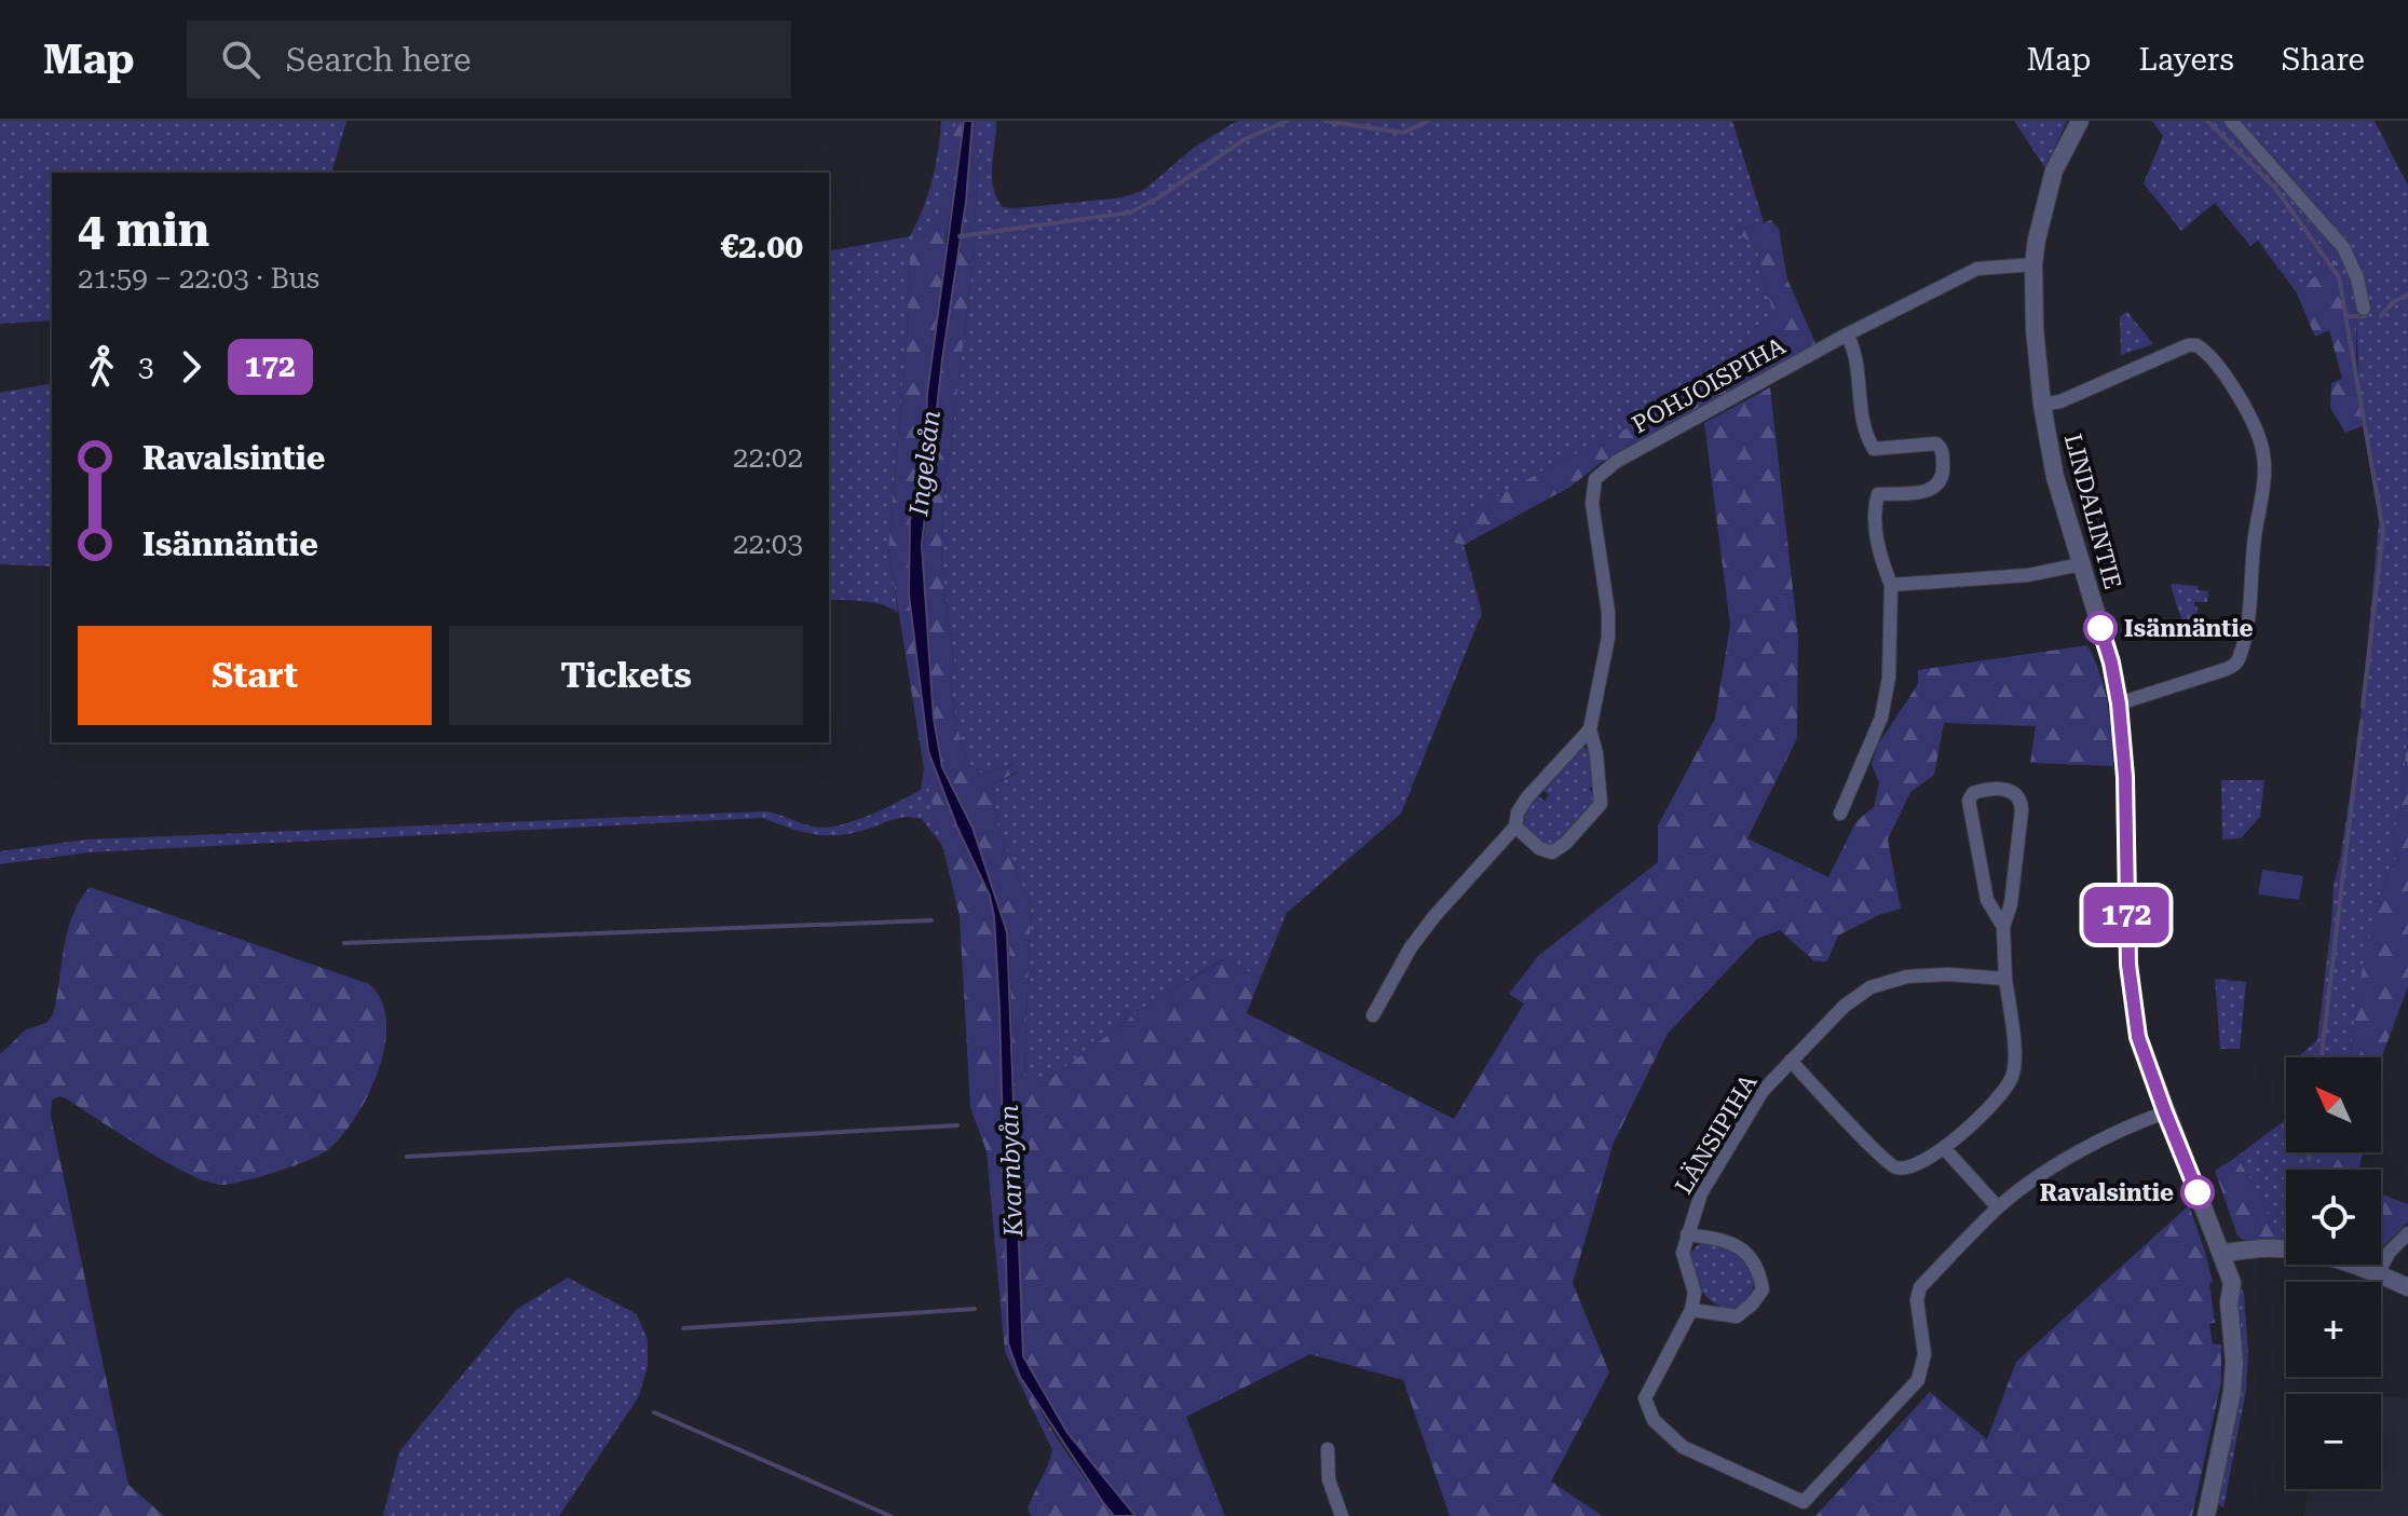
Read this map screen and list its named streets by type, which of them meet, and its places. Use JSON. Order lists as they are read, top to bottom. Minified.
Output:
{"streets":{"street":["POHJOISPIHA","LINDALINTIE","LÄNSIPIHA"]},"crossings":[["POHJOISPIHA","LINDALINTIE"]],"water":["Ingelsån","Kvarnbyån"],"places":["Isännäntie","Ravalsintie"],"lines":["bus line 172"],"north":"top left","page":{"header":"Map","search":"Search here","nav":["Map","Layers","Share"],"on_map":"172","heading":["4 min","21:59 – 22:03 · Bus","€2.00"],"legs":["3","172"],"list":[{"name":"Ravalsintie","value":"22:02"},{"name":"Isännäntie","value":"22:03"}],"buttons":["Start","Tickets"],"map_buttons":["+","−"]}}
